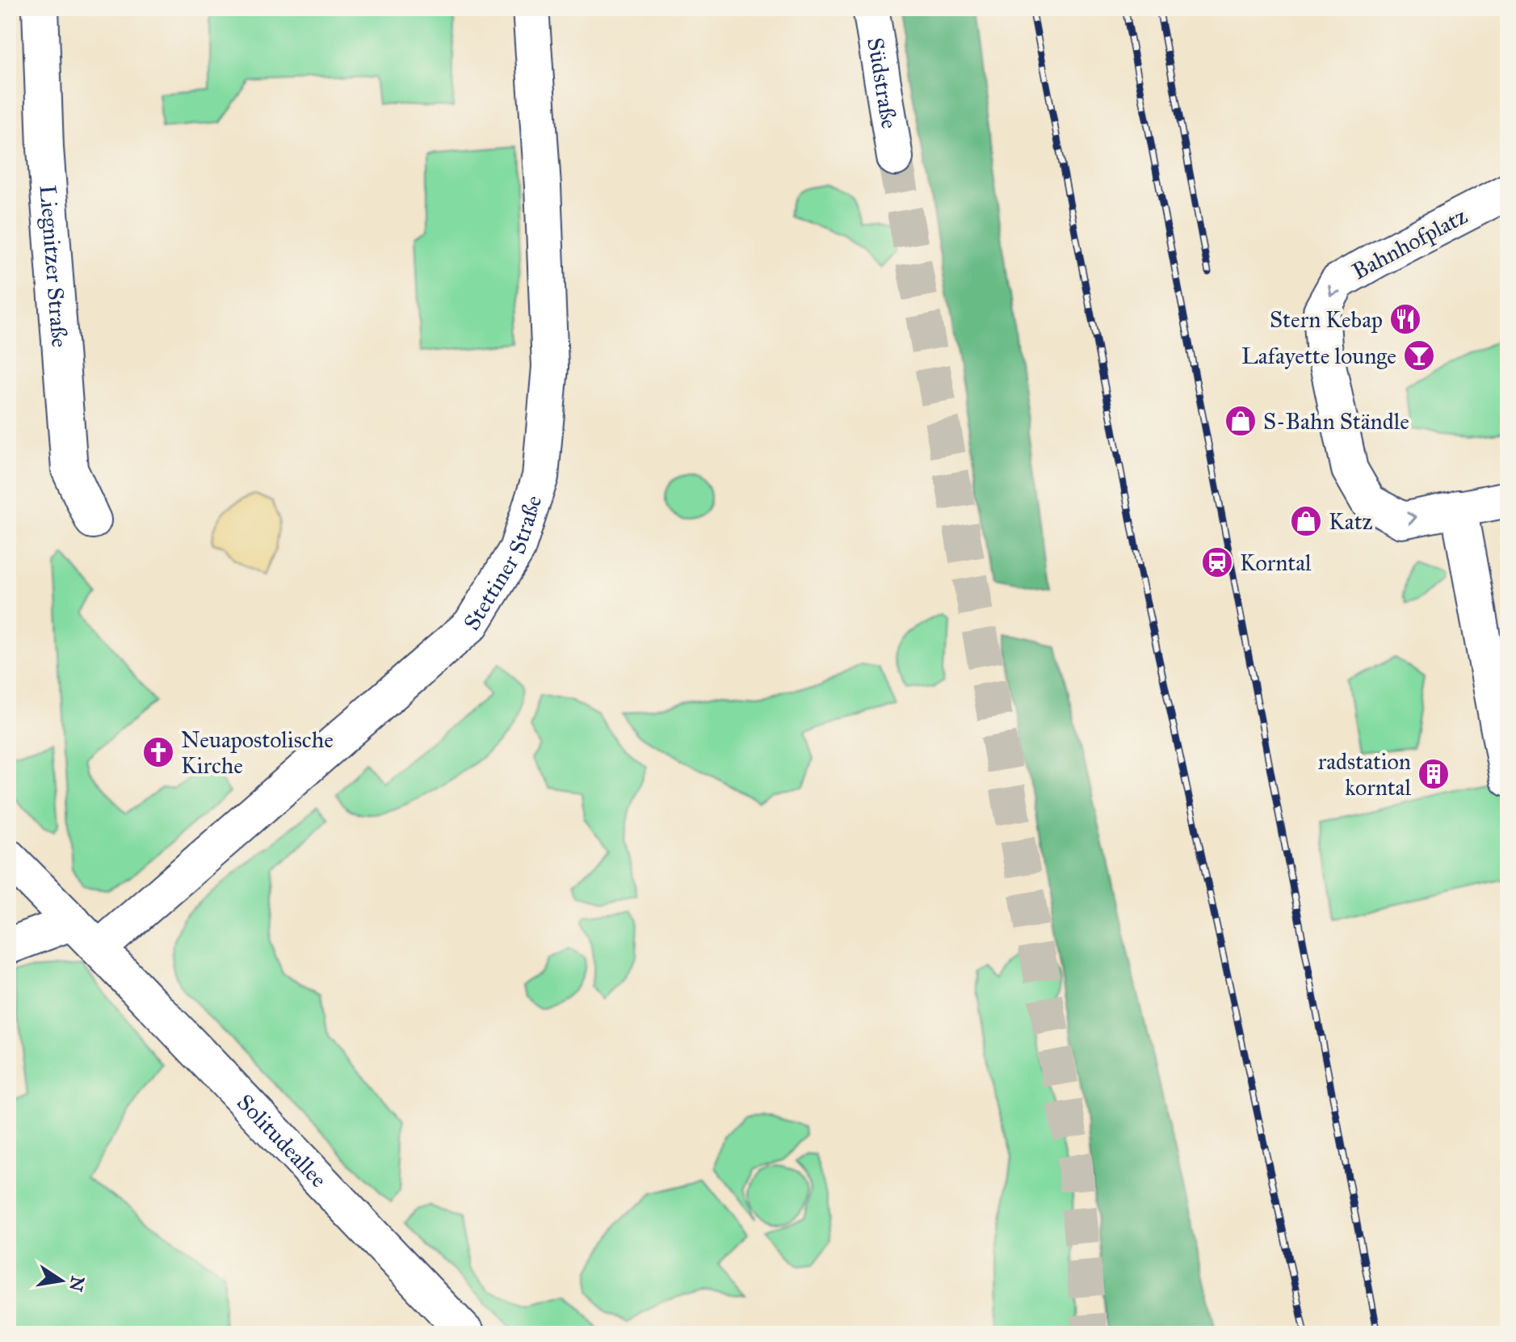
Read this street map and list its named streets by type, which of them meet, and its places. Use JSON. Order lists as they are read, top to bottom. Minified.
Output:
{"streets":{"street":["Südstraße","Bahnhofplatz","Liegnitzer Straße","Stettiner Straße","Solitudeallee"]},"crossings":[["Stettiner Straße","Solitudeallee"]],"places":{"restaurant":["Stern Kebap"],"bar":["Lafayette lounge"],"shop":["S-Bahn Ständle","Katz"],"station":["Korntal"],"church":["Neuapostolische Kirche"],"building":["radstation korntal"]},"north":"right"}
